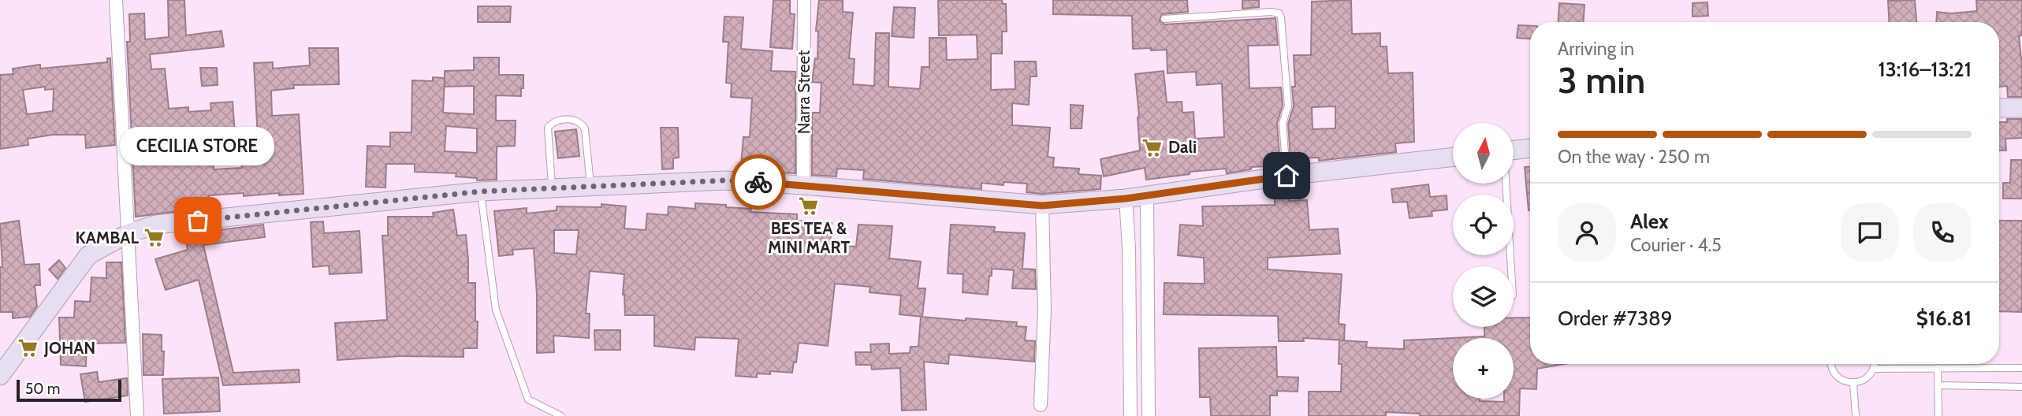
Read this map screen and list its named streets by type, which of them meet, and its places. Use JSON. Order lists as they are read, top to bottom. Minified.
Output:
{"streets":{"street":["Narra Street"]},"places":{"supermarket":["Dali","BES TEA & MINI MART","KAMBAL","JOHAN"],"other":["CECILIA STORE"]},"scale_bar":"50 m","north":"top","page":{"heading":["3 min","Arriving in","13:16–13:21"],"panel":["Alex","Courier · 4.5","Order #7389","$16.81"],"bar":"On the way · 250 m","map_buttons":"+","bubble":"CECILIA STORE","scale":"50 m"}}
